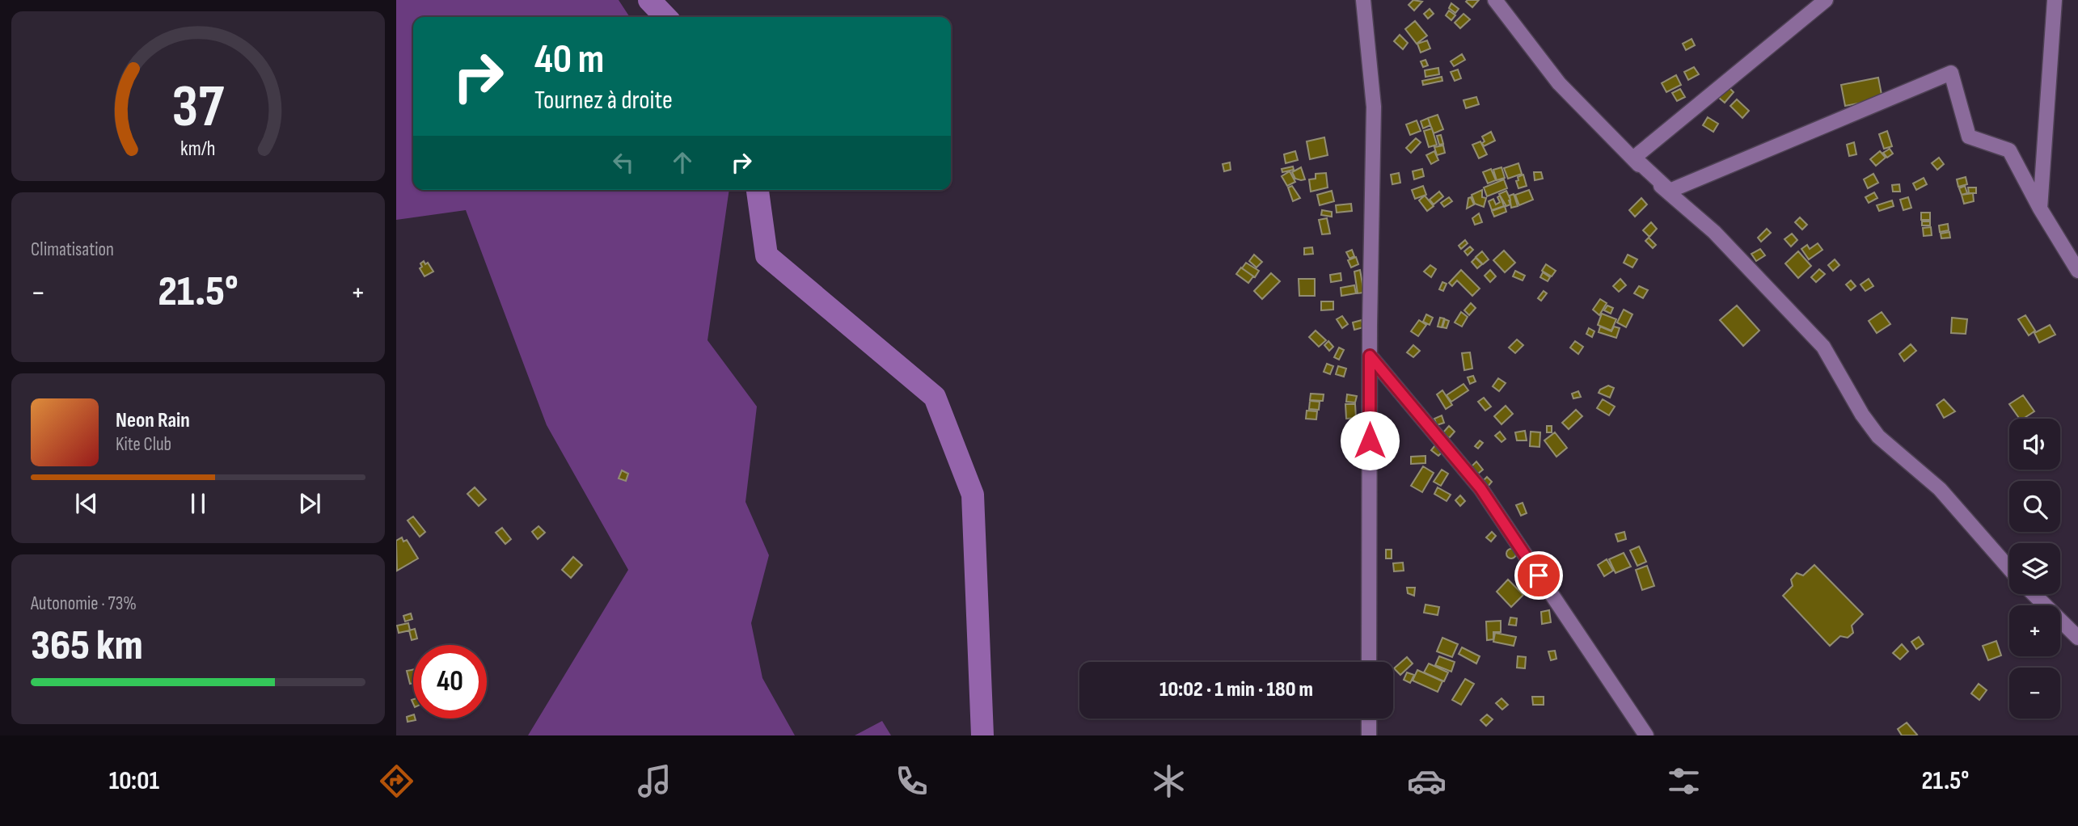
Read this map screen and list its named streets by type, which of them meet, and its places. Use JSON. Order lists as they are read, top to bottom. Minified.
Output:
{"page":{"turn":["40 m","Tournez à droite"],"tile":["Climatisation",["Autonomie · 73%","365 km"]],"heat":["−","21.5°","+"],"song":["Neon Rain","Kite Club"],"map_buttons":["+","−"],"limit":"40","trip":"10:02 · 1 min · 180 m","tabs":["10:01","21.5°"],"gauge":["37","km/h"]}}
